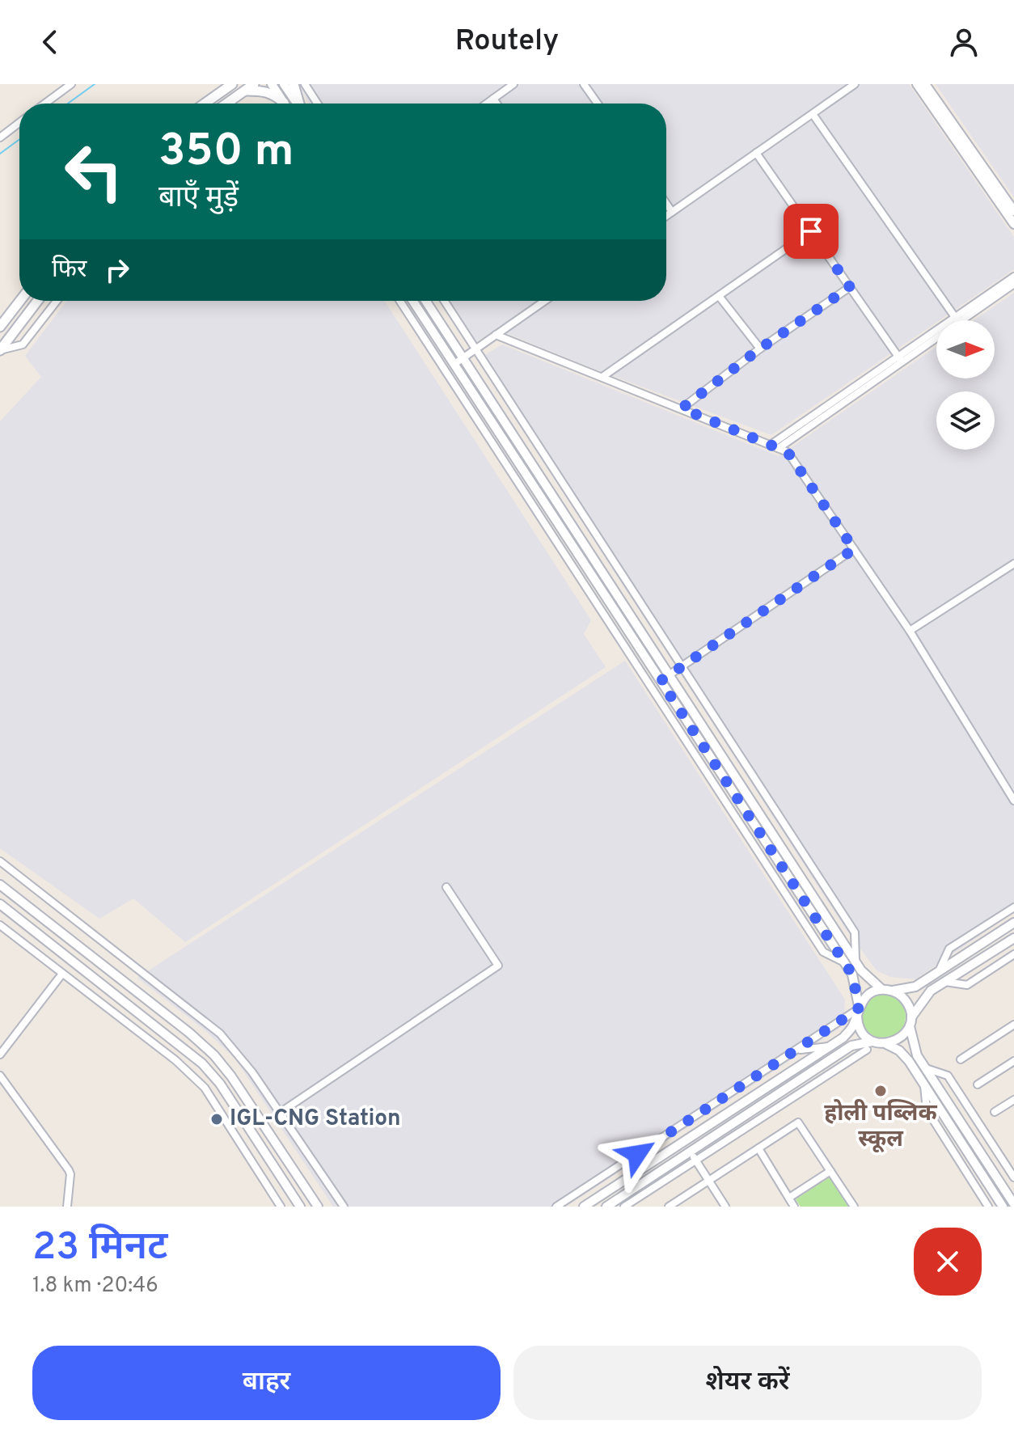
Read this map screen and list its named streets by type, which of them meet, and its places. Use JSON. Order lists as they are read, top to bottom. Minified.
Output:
{"places":["होली पब्लिक स्कूल","IGL-CNG Station"],"north":"right","page":{"header":"Routely","turn":["350 m","बाएँ मुड़ें"],"then":"फिर","heading":["23 मिनट","1.8 km · 20:46"],"buttons":["बाहर","शेयर करें"]}}
